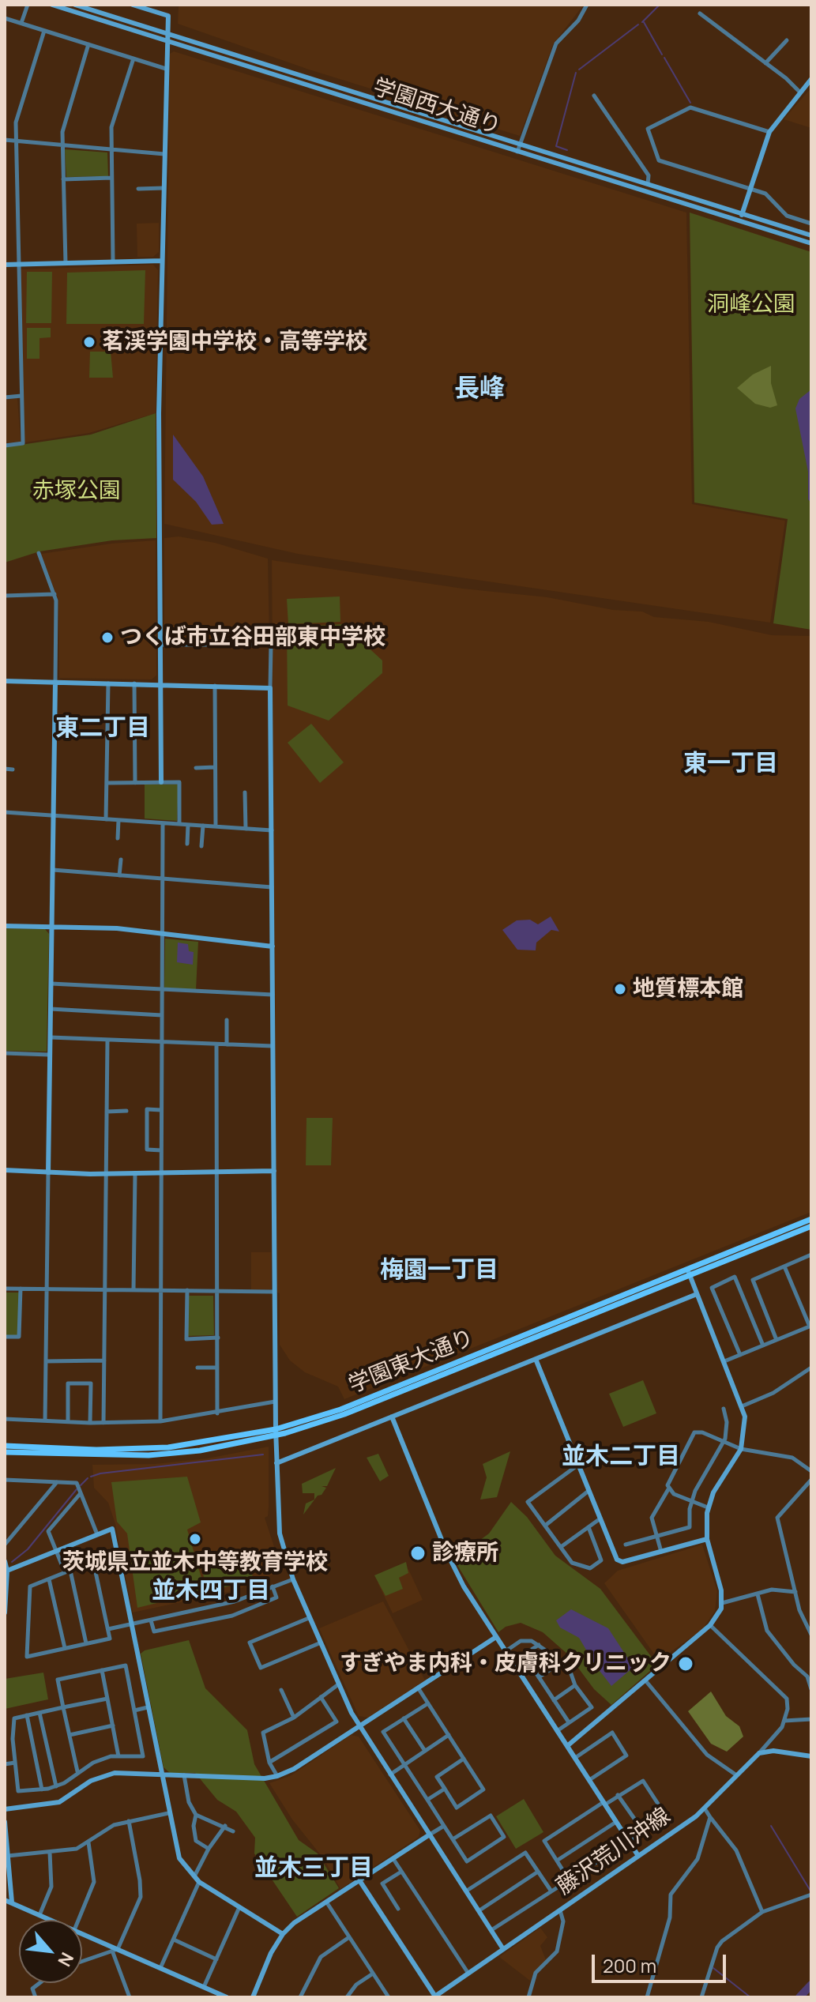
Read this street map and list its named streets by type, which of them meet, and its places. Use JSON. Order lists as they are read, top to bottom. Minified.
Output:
{"streets":{"main road":["学園東大通り"],"street":["学園西大通り","藤沢荒川沖線"]},"districts":["長峰","東二丁目","東一丁目","梅園一丁目","並木二丁目","並木四丁目","並木三丁目"],"parks":["洞峰公園","赤塚公園"],"places":["茗渓学園中学校・高等学校","つくば市立谷田部東中学校","地質標本館","茨城県立並木中等教育学校","診療所","すぎやま内科・皮膚科クリニック"],"scale_bar":"200 m","north":"bottom right"}
